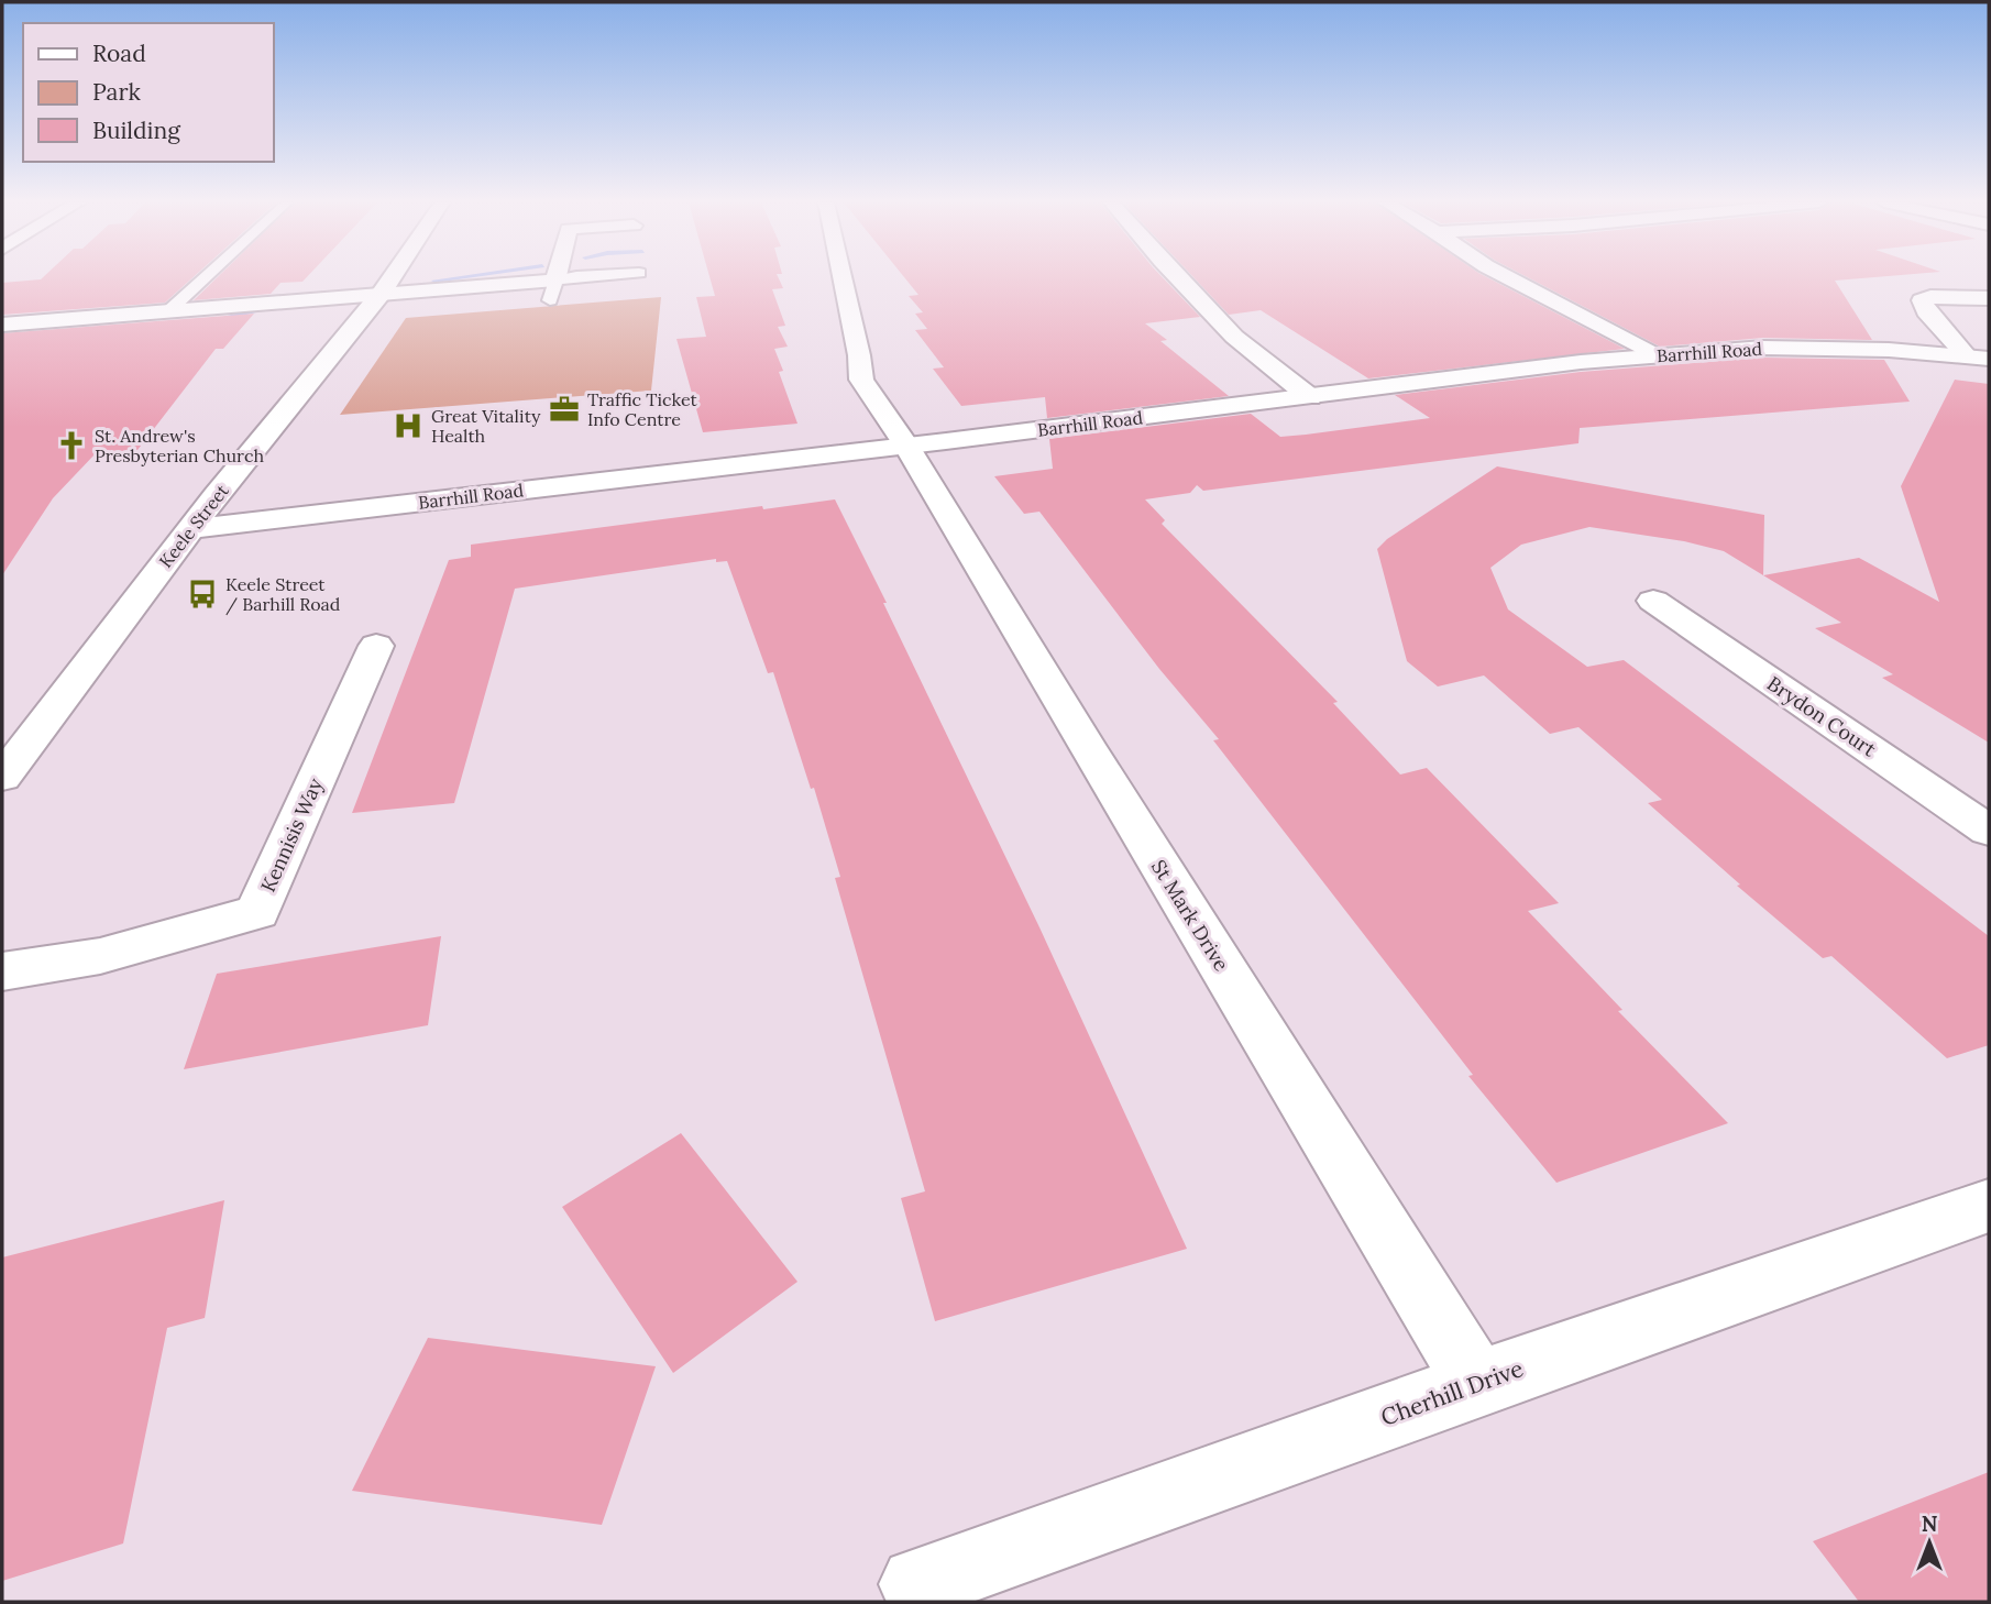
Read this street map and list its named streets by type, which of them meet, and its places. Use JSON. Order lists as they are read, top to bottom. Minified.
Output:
{"streets":{"street":["Barrhill Road","Keele Street","Brydon Court","Kennisis Way","St Mark Drive","Cherhill Drive"]},"crossings":[["Barrhill Road","Keele Street"],["Barrhill Road","St Mark Drive"],["St Mark Drive","Cherhill Drive"]],"places":{"office":["Traffic Ticket Info Centre"],"hospital":["Great Vitality Health"],"church":["St. Andrew's Presbyterian Church"],"bus stop":["Keele Street / Barhill Road"]},"legend":["Road","Park","Building"],"north":"top"}
